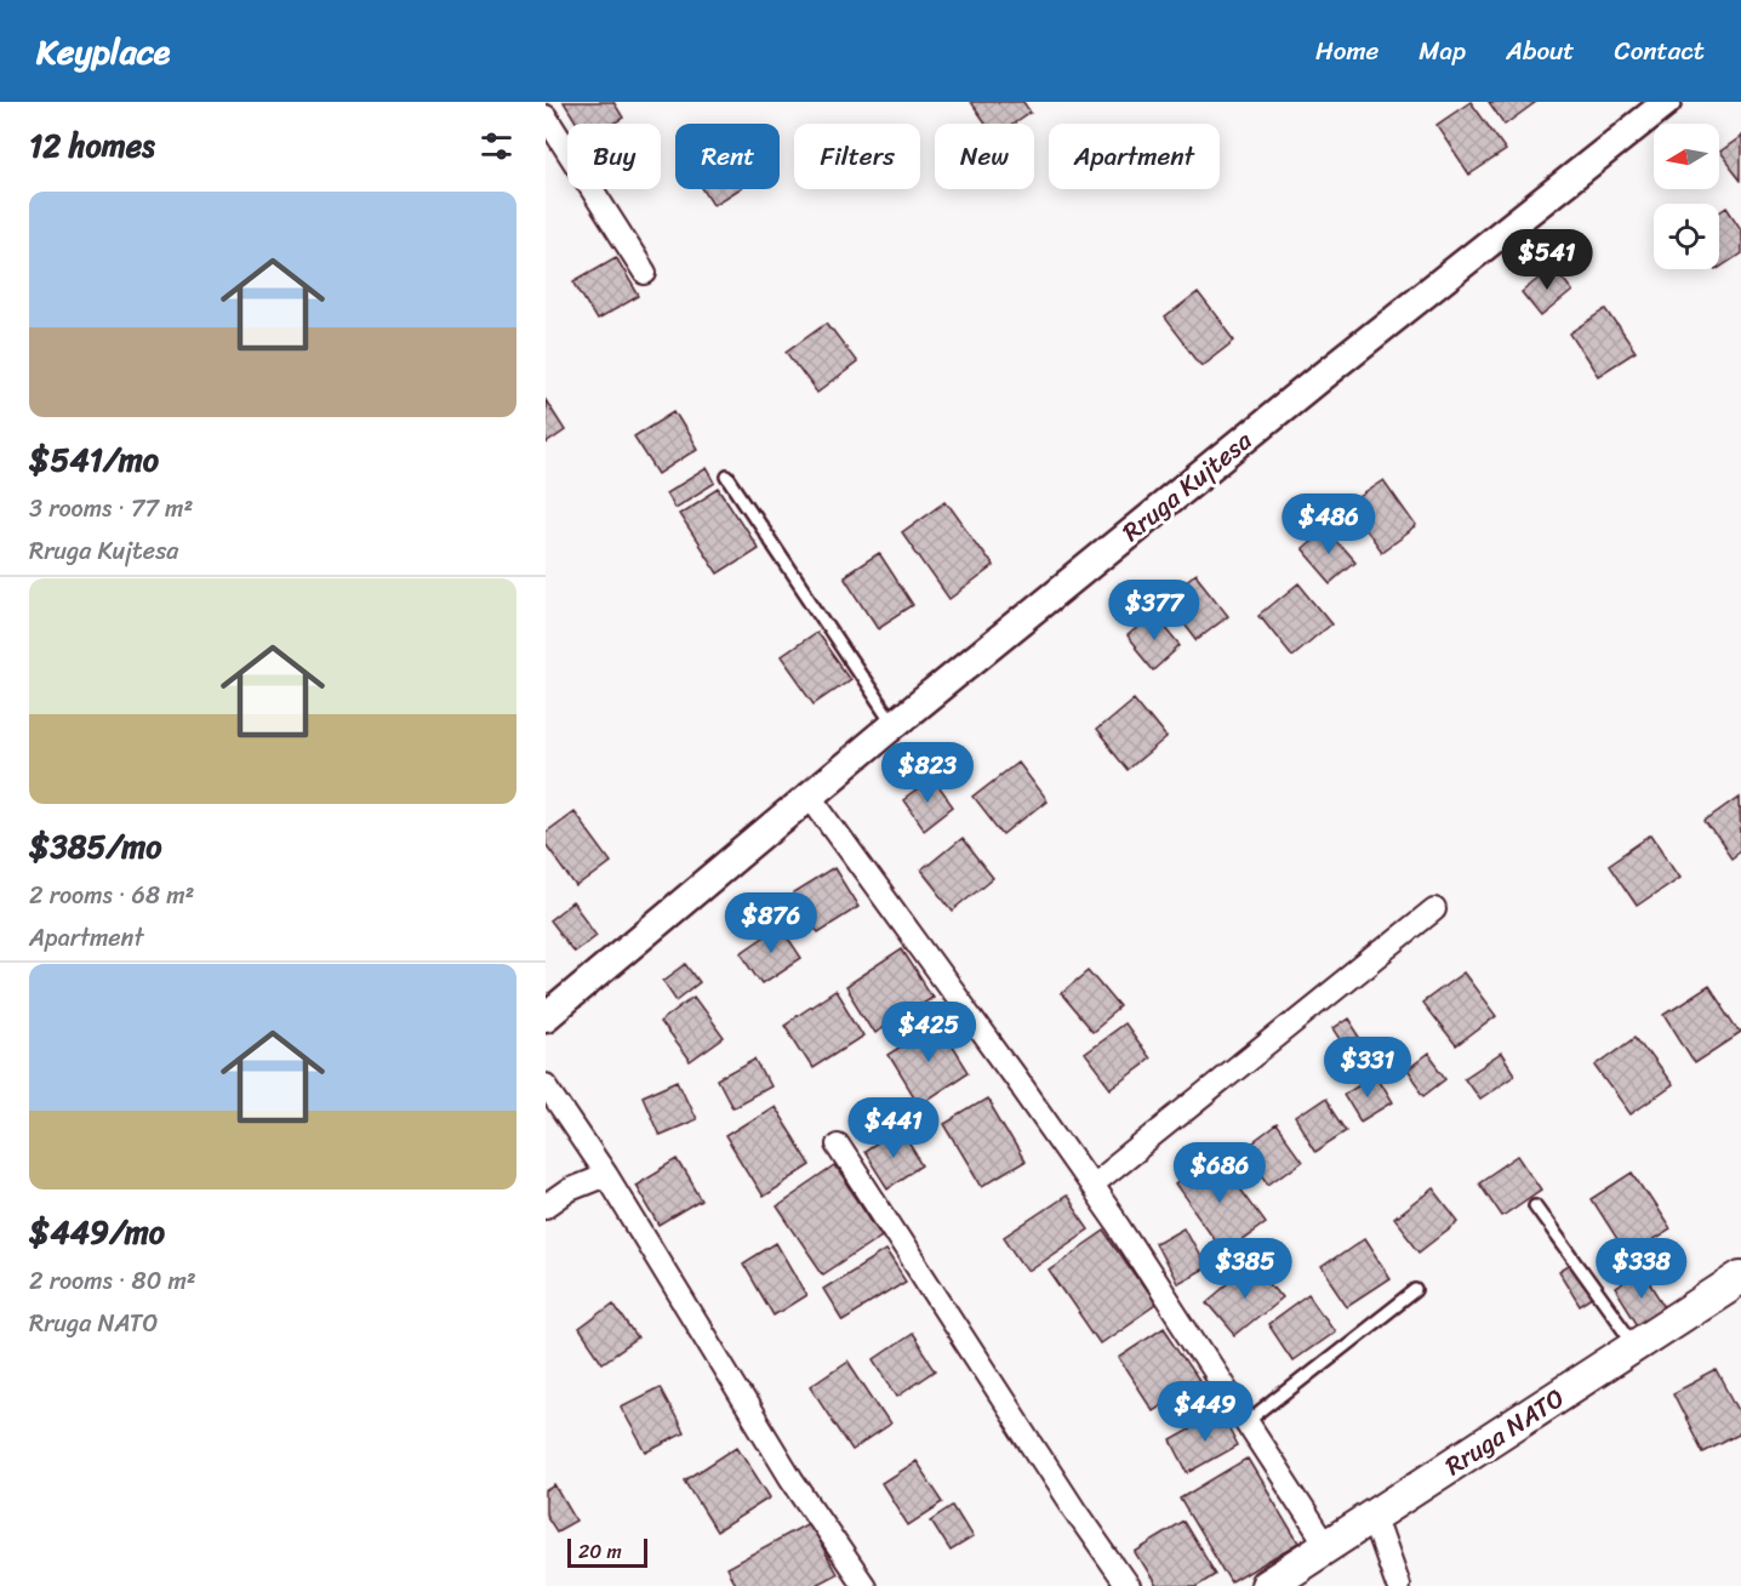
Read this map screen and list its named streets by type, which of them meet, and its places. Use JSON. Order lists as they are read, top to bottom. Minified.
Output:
{"streets":{"main road":["Rruga NATO"],"street":["Rruga Kujtesa"]},"scale_bar":"20 m","north":"left","page":{"header":"Keyplace","nav":["Home","Map","About","Contact"],"heading":"12 homes","chip":["Buy","Rent","Filters","New","Apartment"],"list":[{"name":"$541/mo","note":"3 rooms · 77 m² · Rruga Kujtesa"},{"name":"$385/mo","note":"2 rooms · 68 m² · Apartment"},{"name":"$449/mo","note":"2 rooms · 80 m² · Rruga NATO"}],"price":["$541","$486","$377","$823","$876","$425","$331","$441","$686","$385","$338","$449"],"scale":"20 m"}}
